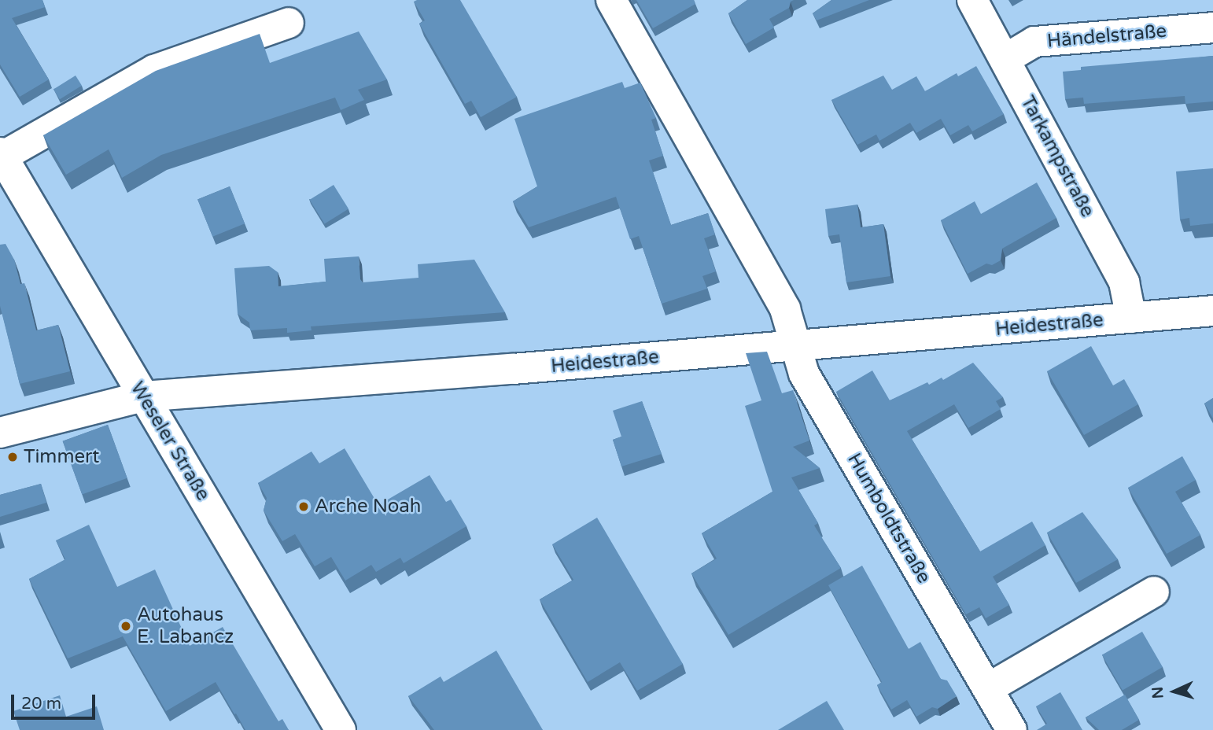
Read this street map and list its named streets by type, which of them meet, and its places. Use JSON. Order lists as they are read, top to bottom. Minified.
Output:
{"streets":{"street":["Händelstraße","Tarkampstraße","Heidestraße","Weseler Straße","Humboldtstraße"]},"crossings":[["Händelstraße","Tarkampstraße"],["Tarkampstraße","Heidestraße"],["Heidestraße","Weseler Straße"],["Heidestraße","Humboldtstraße"]],"places":["Timmert","Arche Noah","Autohaus E. Labancz"],"scale_bar":"20 m","north":"left"}
